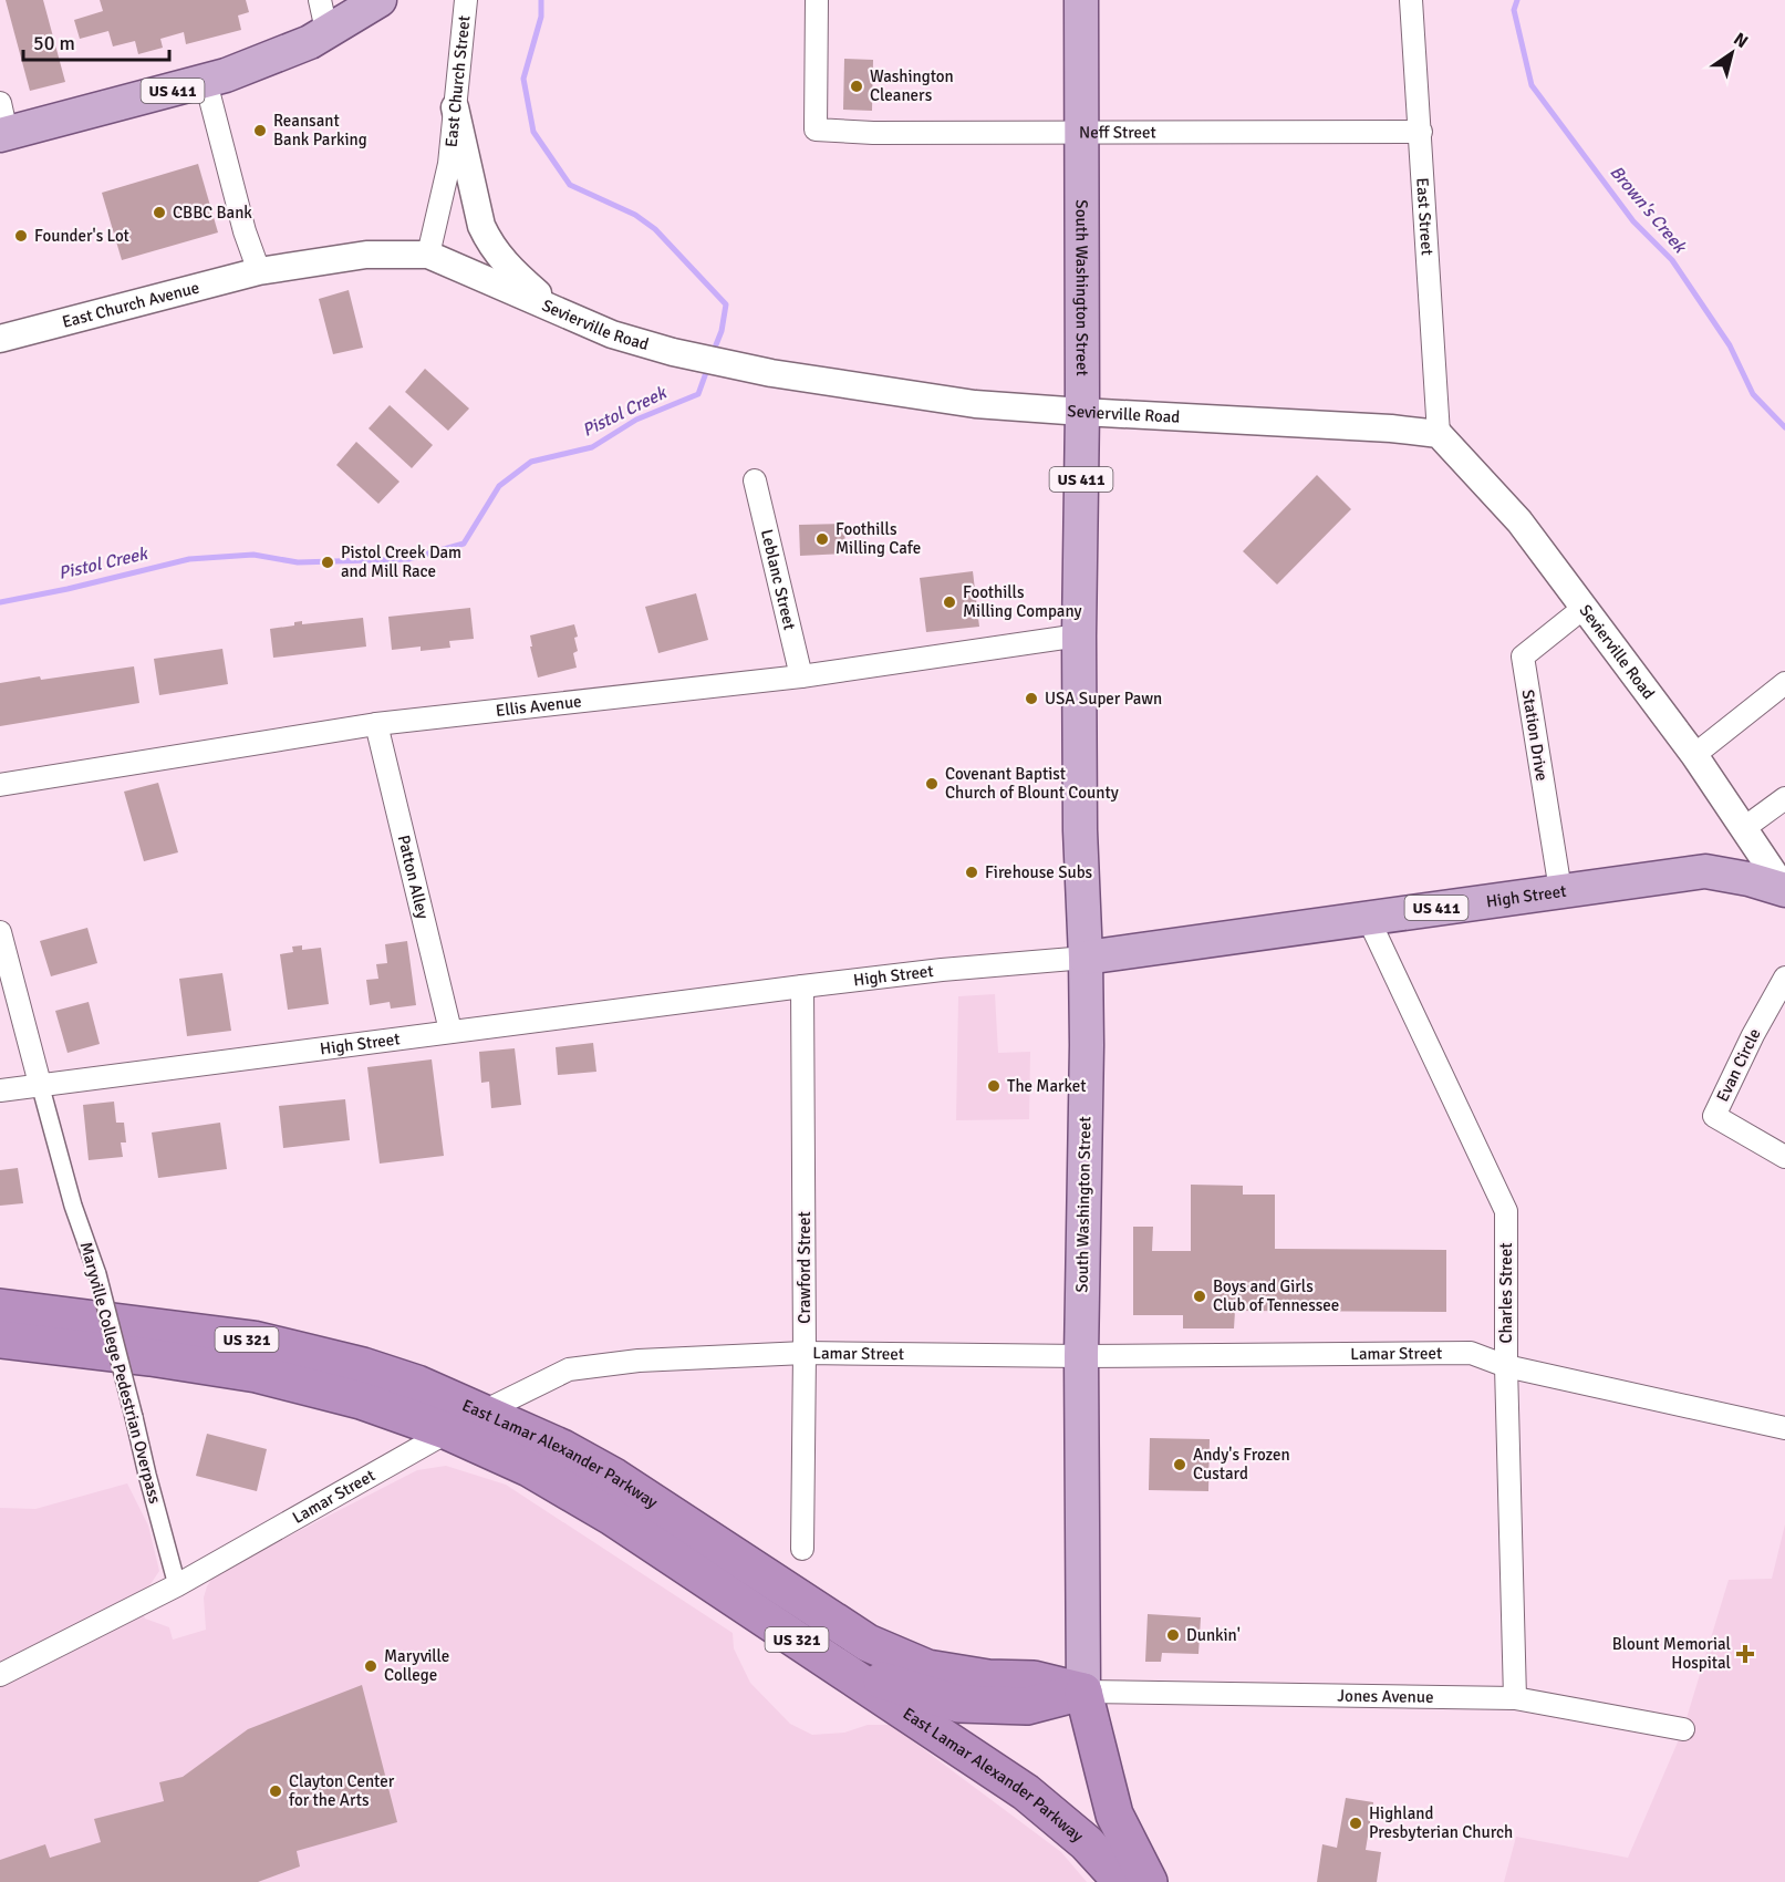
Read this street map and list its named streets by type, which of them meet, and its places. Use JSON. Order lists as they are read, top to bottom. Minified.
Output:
{"streets":{"highway":["US 321","East Lamar Alexander Parkway"],"main road":["US 411","South Washington Street","High Street"],"street":["East Church Street","Neff Street","East Street","East Church Avenue","Sevierville Road","Leblanc Street","Ellis Avenue","Station Drive","Patton Alley","Evan Circle","Crawford Street","Charles Street","Lamar Street","Maryville College Pedestrian Overpass","Jones Avenue"]},"crossings":[["East Church Street","Sevierville Road"],["Neff Street","East Street"],["Neff Street","South Washington Street"],["East Street","Sevierville Road"],["South Washington Street","Sevierville Road"],["South Washington Street","Ellis Avenue"],["South Washington Street","High Street"],["South Washington Street","Lamar Street"],["South Washington Street","East Lamar Alexander Parkway"],["South Washington Street","Jones Avenue"],["East Church Avenue","Sevierville Road"],["Sevierville Road","Station Drive"],["Sevierville Road","High Street"],["Leblanc Street","Ellis Avenue"],["Ellis Avenue","Patton Alley"],["Station Drive","High Street"],["Patton Alley","High Street"],["High Street","Crawford Street"],["High Street","Charles Street"],["High Street","Maryville College Pedestrian Overpass"],["Crawford Street","Lamar Street"],["Charles Street","Lamar Street"],["Charles Street","Jones Avenue"],["Lamar Street","Maryville College Pedestrian Overpass"],["Lamar Street","East Lamar Alexander Parkway"],["East Lamar Alexander Parkway","Jones Avenue"]],"water":["Brown's Creek","Pistol Creek"],"places":{"other":["Washington Cleaners","Reansant Bank Parking","CBBC Bank","Founder's Lot","Foothills Milling Cafe","Pistol Creek Dam and Mill Race","Foothills Milling Company","USA Super Pawn","Covenant Baptist Church of Blount County","Firehouse Subs","The Market","Boys and Girls Club of Tennessee","Andy's Frozen Custard","Dunkin'","Maryville College","Clayton Center for the Arts","Highland Presbyterian Church"],"health":["Blount Memorial Hospital"]},"scale_bar":"50 m","north":"top right"}
